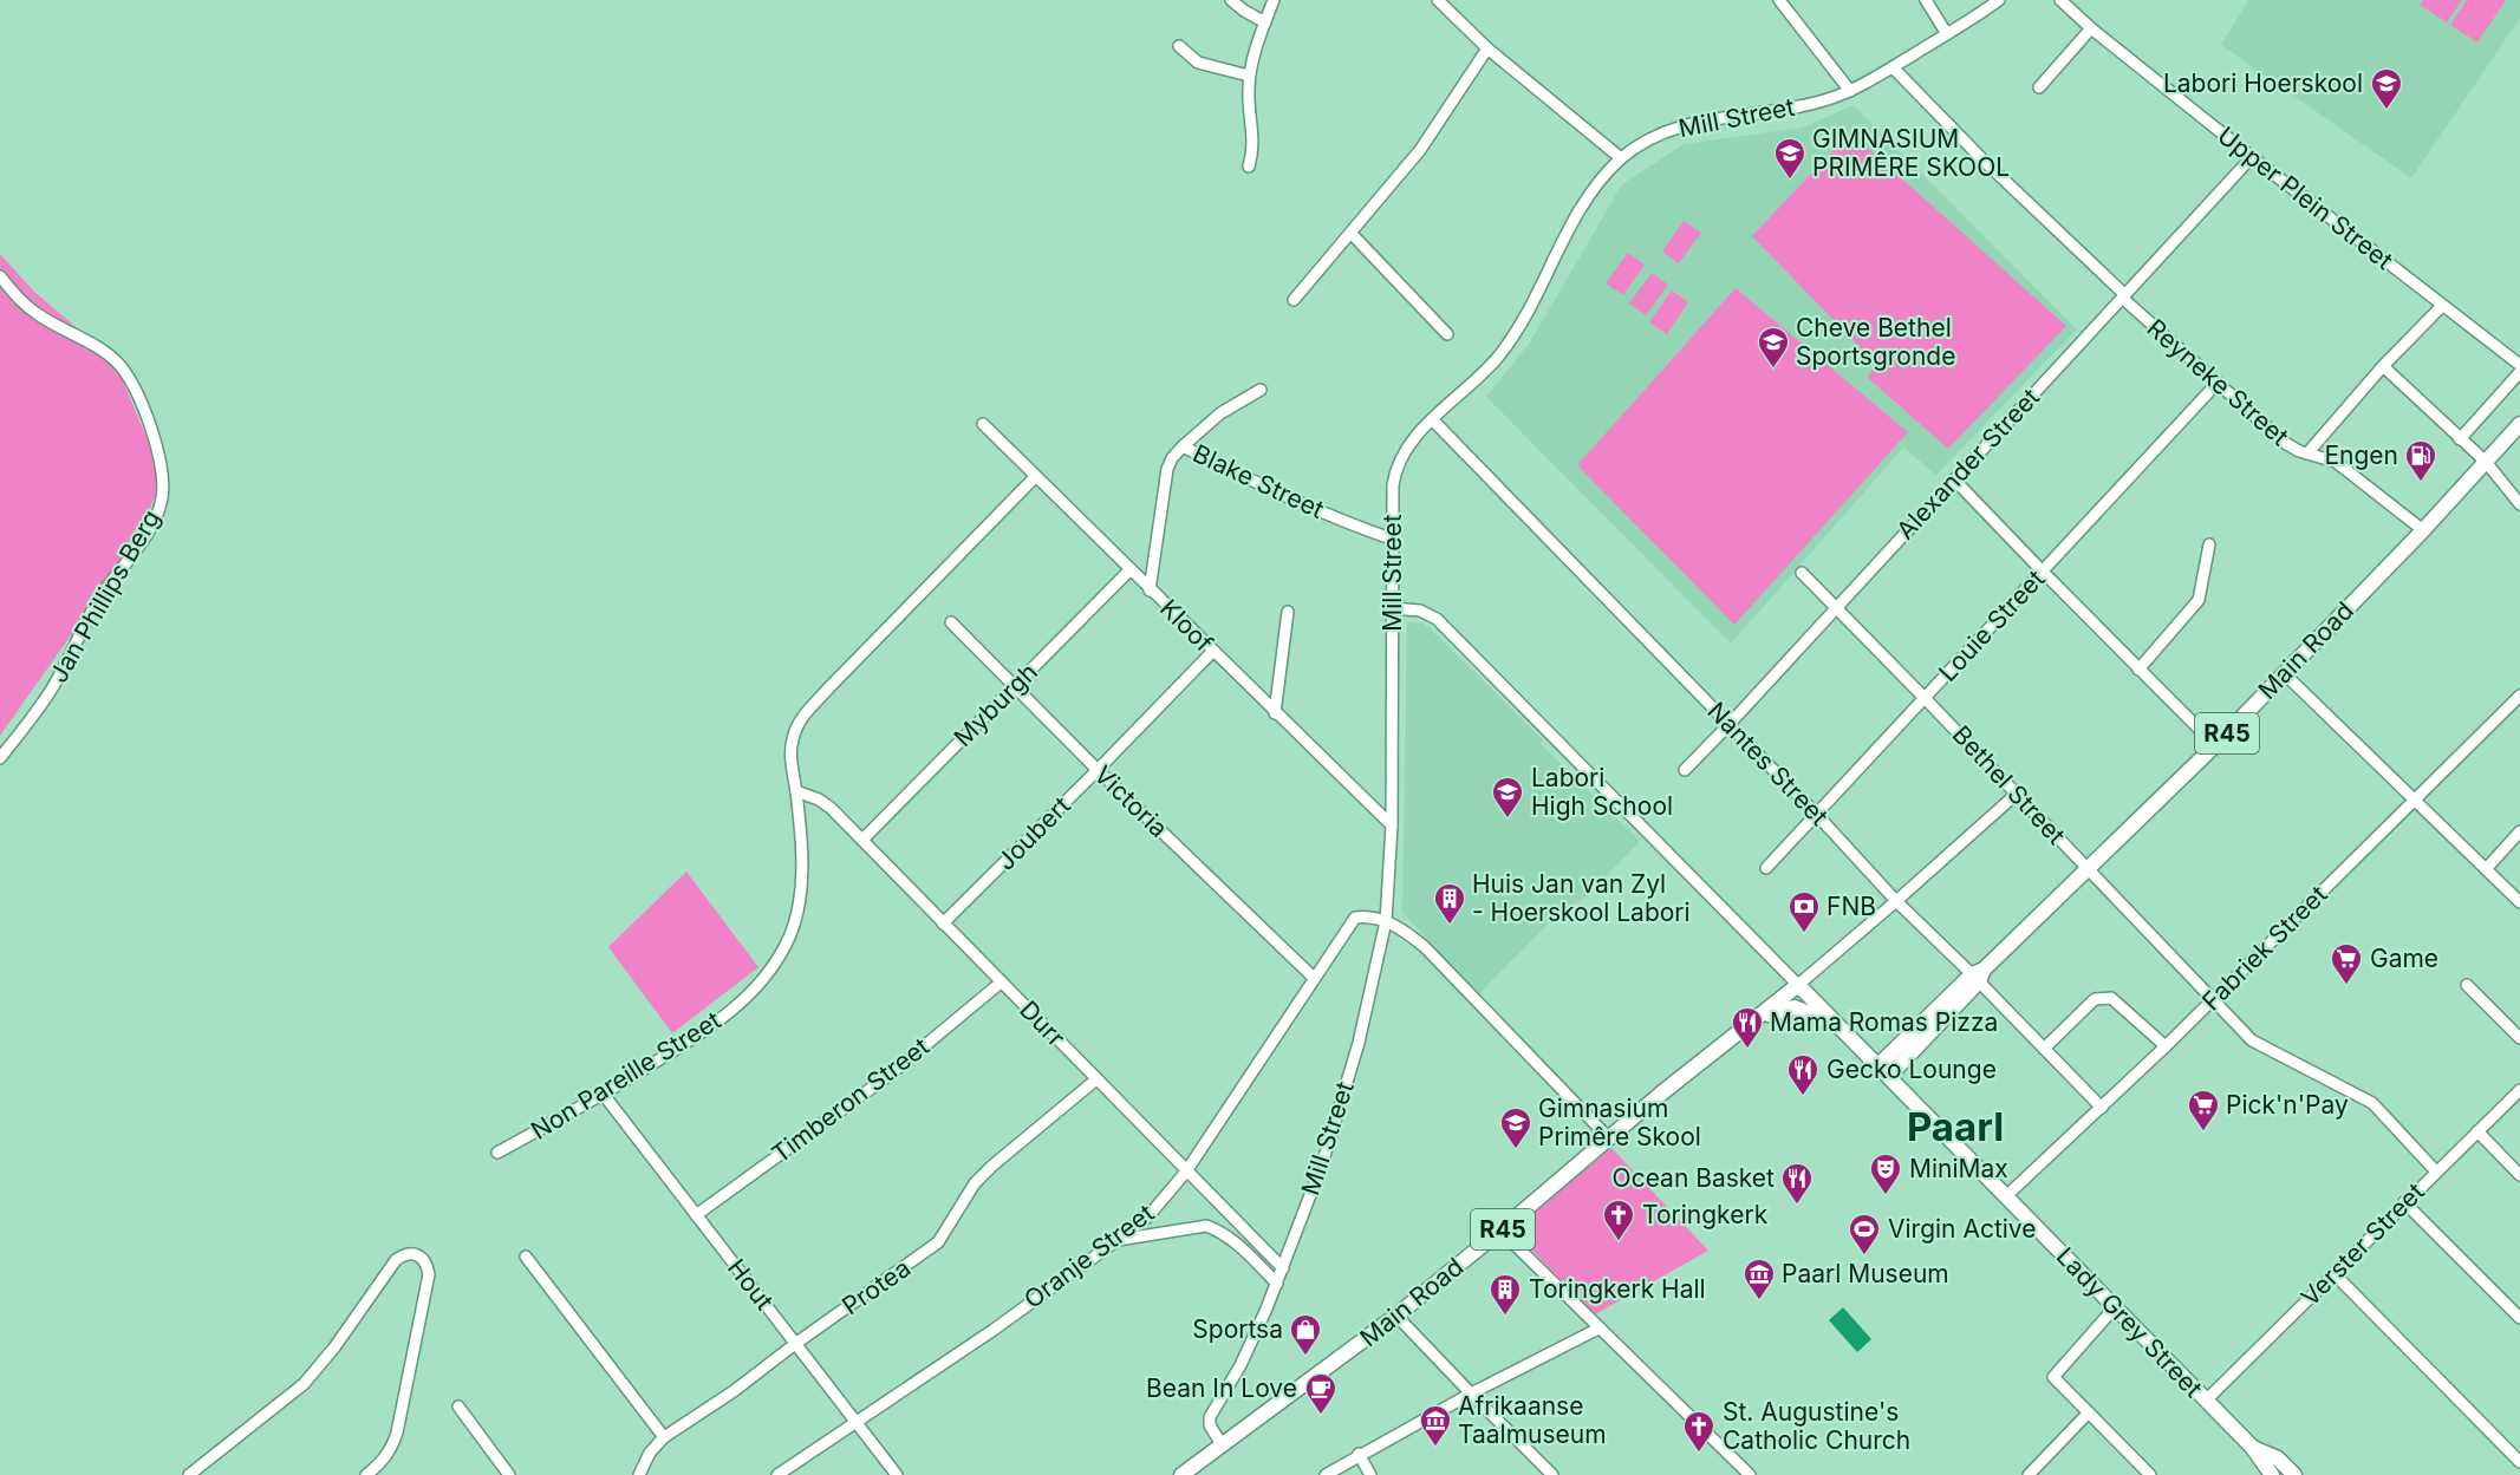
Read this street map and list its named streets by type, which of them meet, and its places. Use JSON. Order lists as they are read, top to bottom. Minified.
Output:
{"streets":{"main road":["Main Road","R45","Lady Grey Street"],"street":["Mill Street","Upper Plein Street","Reyneke Street","Alexander Street","Blake Street","Jan Phillips Berg","Kloof","Louie Street","Myburgh","Nantes Street","Bethel Street","Victoria","Joubert","Fabriek Street","Durr","Non Pareille Street","Timberon Street","Verster Street","Oranje Street","Hout","Protea"]},"crossings":[["Mill Street","Reyneke Street"],["Mill Street","Blake Street"],["Mill Street","Kloof"],["Mill Street","Main Road"],["Mill Street","Nantes Street"],["Mill Street","Durr"],["Mill Street","Oranje Street"],["Upper Plein Street","Alexander Street"],["Reyneke Street","Alexander Street"],["Reyneke Street","Louie Street"],["Reyneke Street","Main Road"],["Alexander Street","Nantes Street"],["Alexander Street","Bethel Street"],["Blake Street","Kloof"],["Kloof","Myburgh"],["Kloof","Joubert"],["Kloof","Non Pareille Street"],["Louie Street","Nantes Street"],["Louie Street","Bethel Street"],["Main Road","R45"],["Main Road","Nantes Street"],["Main Road","Bethel Street"],["Main Road","Lady Grey Street"],["Myburgh","Victoria"],["Myburgh","Durr"],["R45","Nantes Street"],["R45","Lady Grey Street"],["Nantes Street","Fabriek Street"],["Bethel Street","Fabriek Street"],["Bethel Street","Verster Street"],["Victoria","Joubert"],["Victoria","Oranje Street"],["Joubert","Durr"],["Fabriek Street","Lady Grey Street"],["Durr","Non Pareille Street"],["Durr","Timberon Street"],["Durr","Oranje Street"],["Durr","Protea"],["Non Pareille Street","Hout"],["Timberon Street","Hout"],["Verster Street","Lady Grey Street"],["Oranje Street","Hout"],["Hout","Protea"]],"districts":["Paarl"],"places":{"school or university":["Labori Hoerskool","GIMNASIUM PRIMÊRE SKOOL","Cheve Bethel Sportsgronde","Labori High School","Gimnasium Primêre Skool"],"fuel station":["Engen"],"building":["Huis Jan van Zyl - Hoerskool Labori","Toringkerk Hall"],"bank":["FNB"],"supermarket":["Game","Pick'n'Pay"],"restaurant":["Mama Romas Pizza","Gecko Lounge","Ocean Basket"],"theatre":["MiniMax"],"church":["Toringkerk","St. Augustine's Catholic Church"],"sports":["Virgin Active"],"museum":["Paarl Museum","Afrikaanse Taalmuseum"],"shop":["Sportsa"],"cafe":["Bean In Love"]}}
